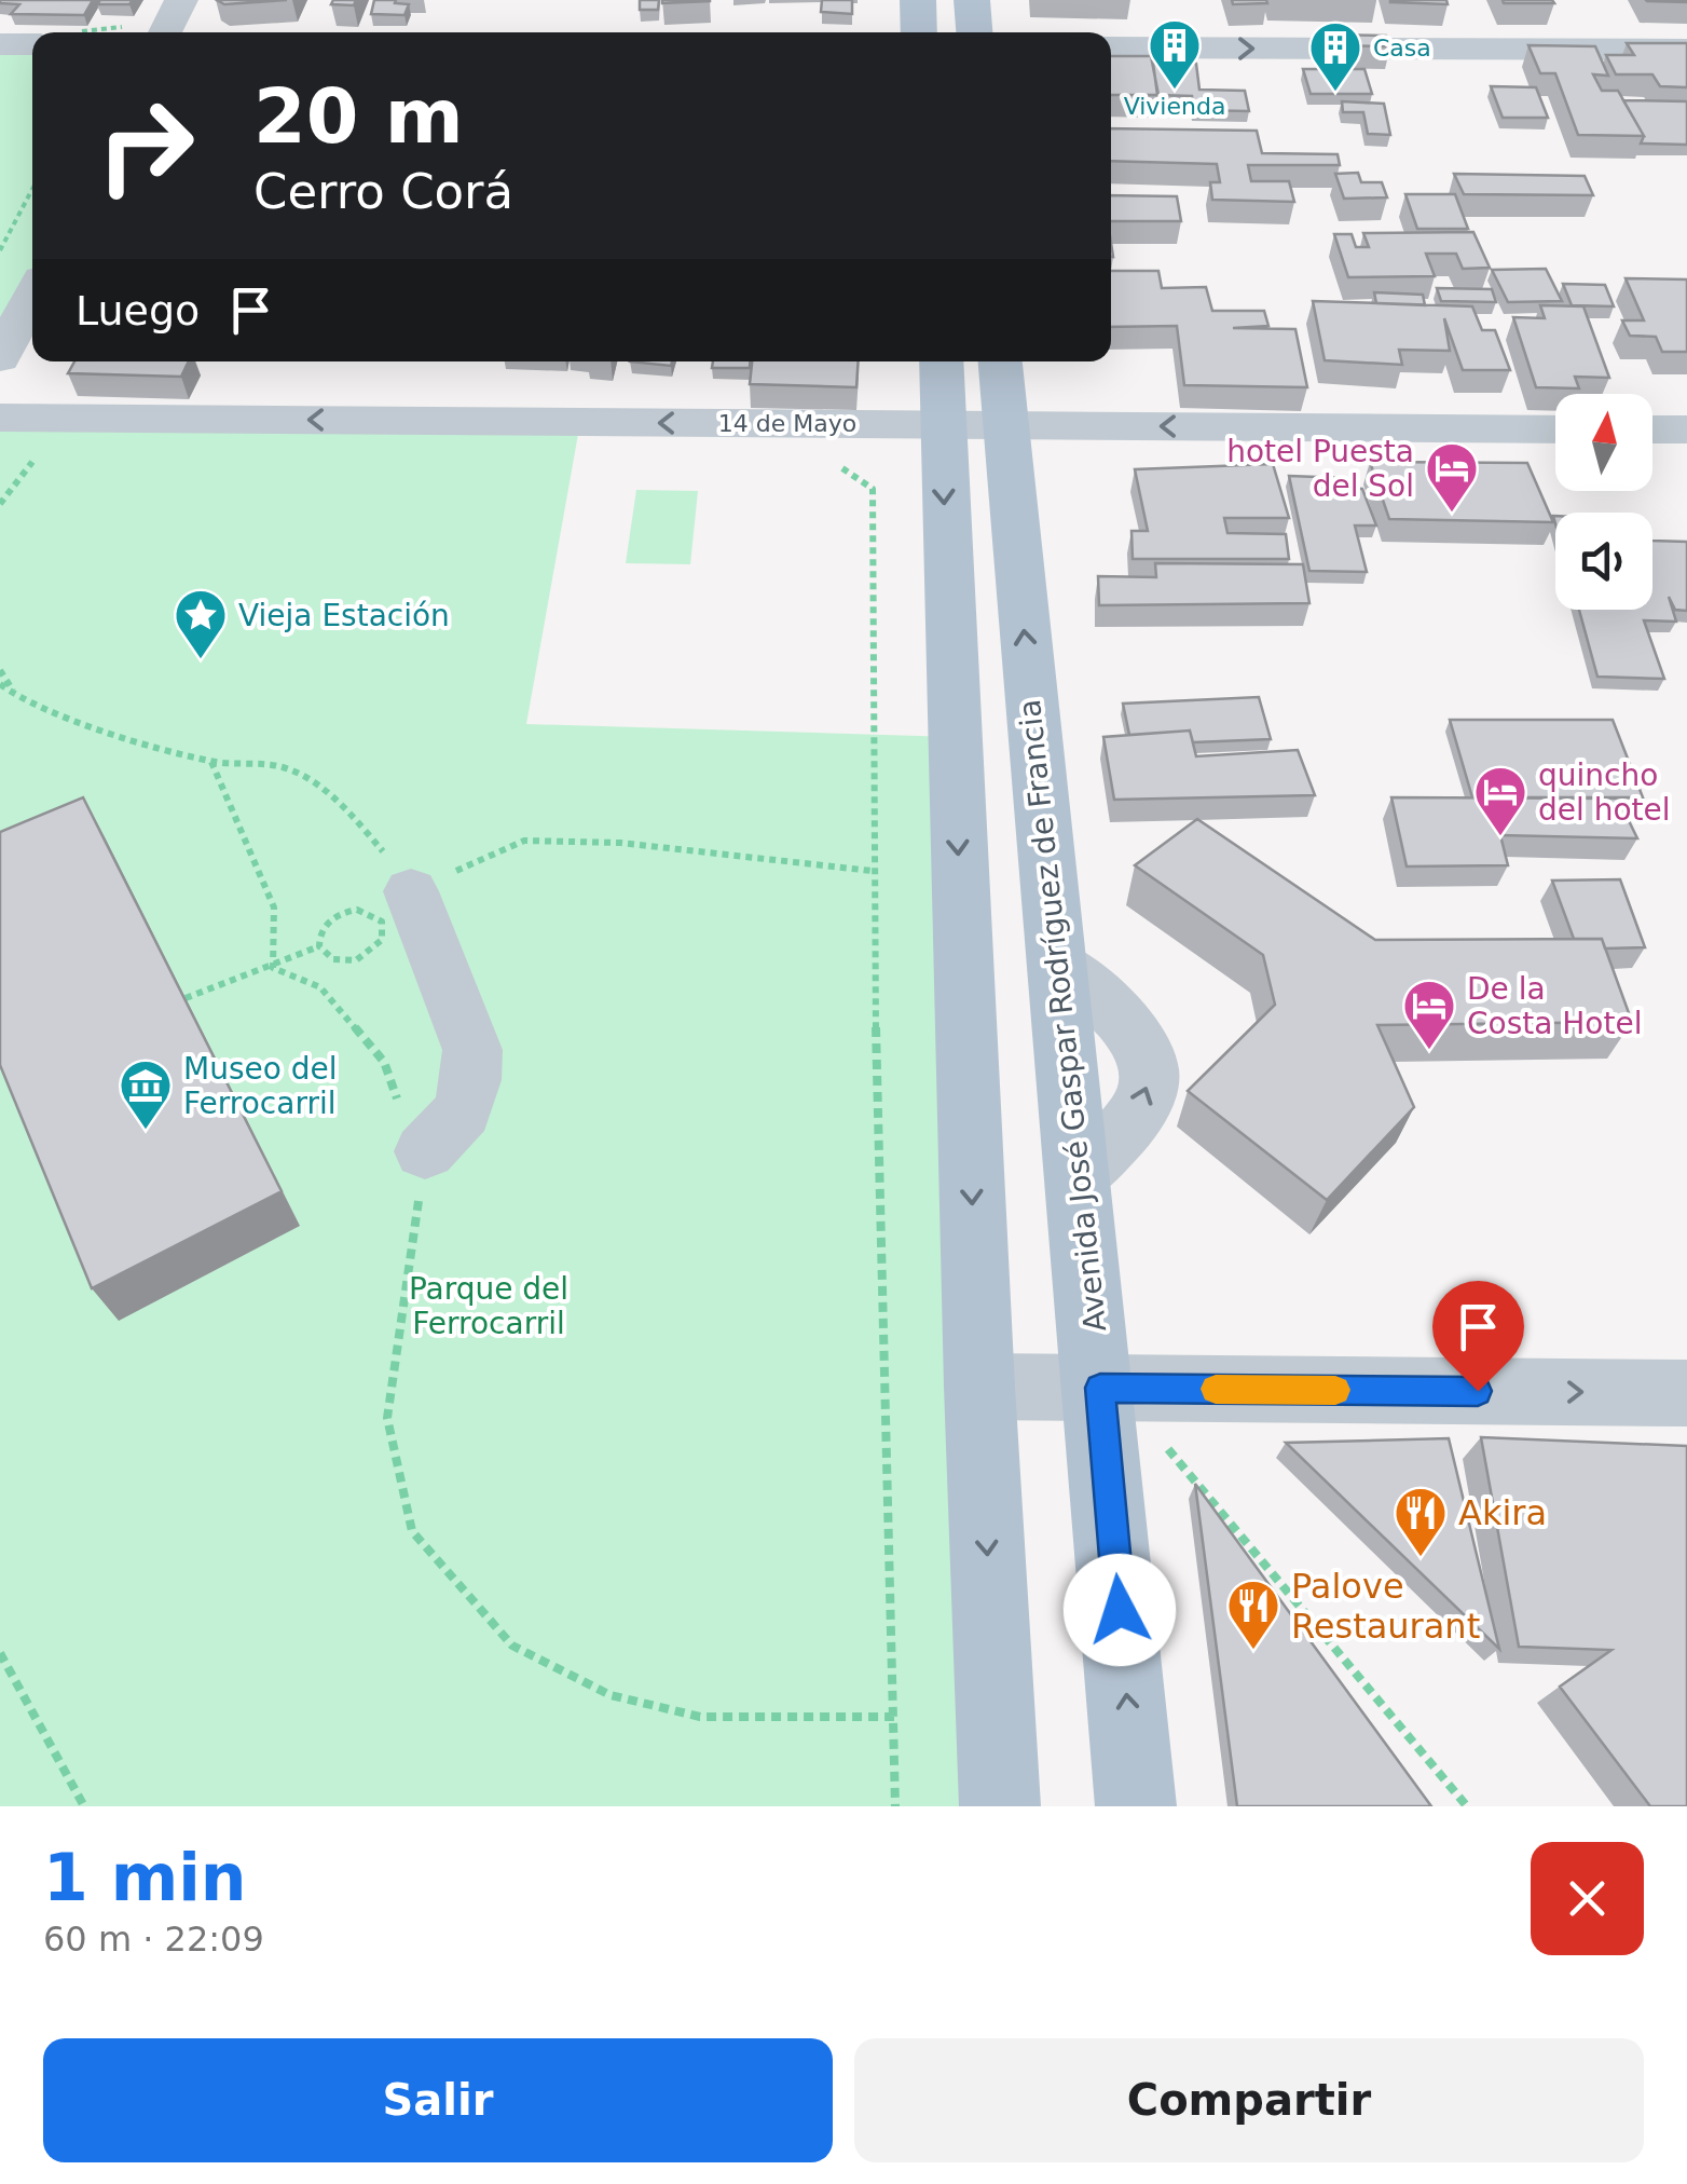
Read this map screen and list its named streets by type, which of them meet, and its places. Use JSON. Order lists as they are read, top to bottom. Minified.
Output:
{"streets":{"main road":["Avenida José Gaspar Rodríguez de Francia"],"street":["14 de Mayo"]},"crossings":[["14 de Mayo","Avenida José Gaspar Rodríguez de Francia"]],"parks":["Parque del Ferrocarril"],"places":{"building":["Vivienda","Casa"],"hotel":["hotel Puesta del Sol","quincho del hotel","De la Costa Hotel"],"place":["Vieja Estación"],"museum":["Museo del Ferrocarril"],"restaurant":["Akira","Palove Restaurant"]},"north":"top","page":{"turn":["20 m","Cerro Corá"],"then":"Luego","heading":["1 min","60 m · 22:09"],"buttons":["Salir","Compartir"]}}
